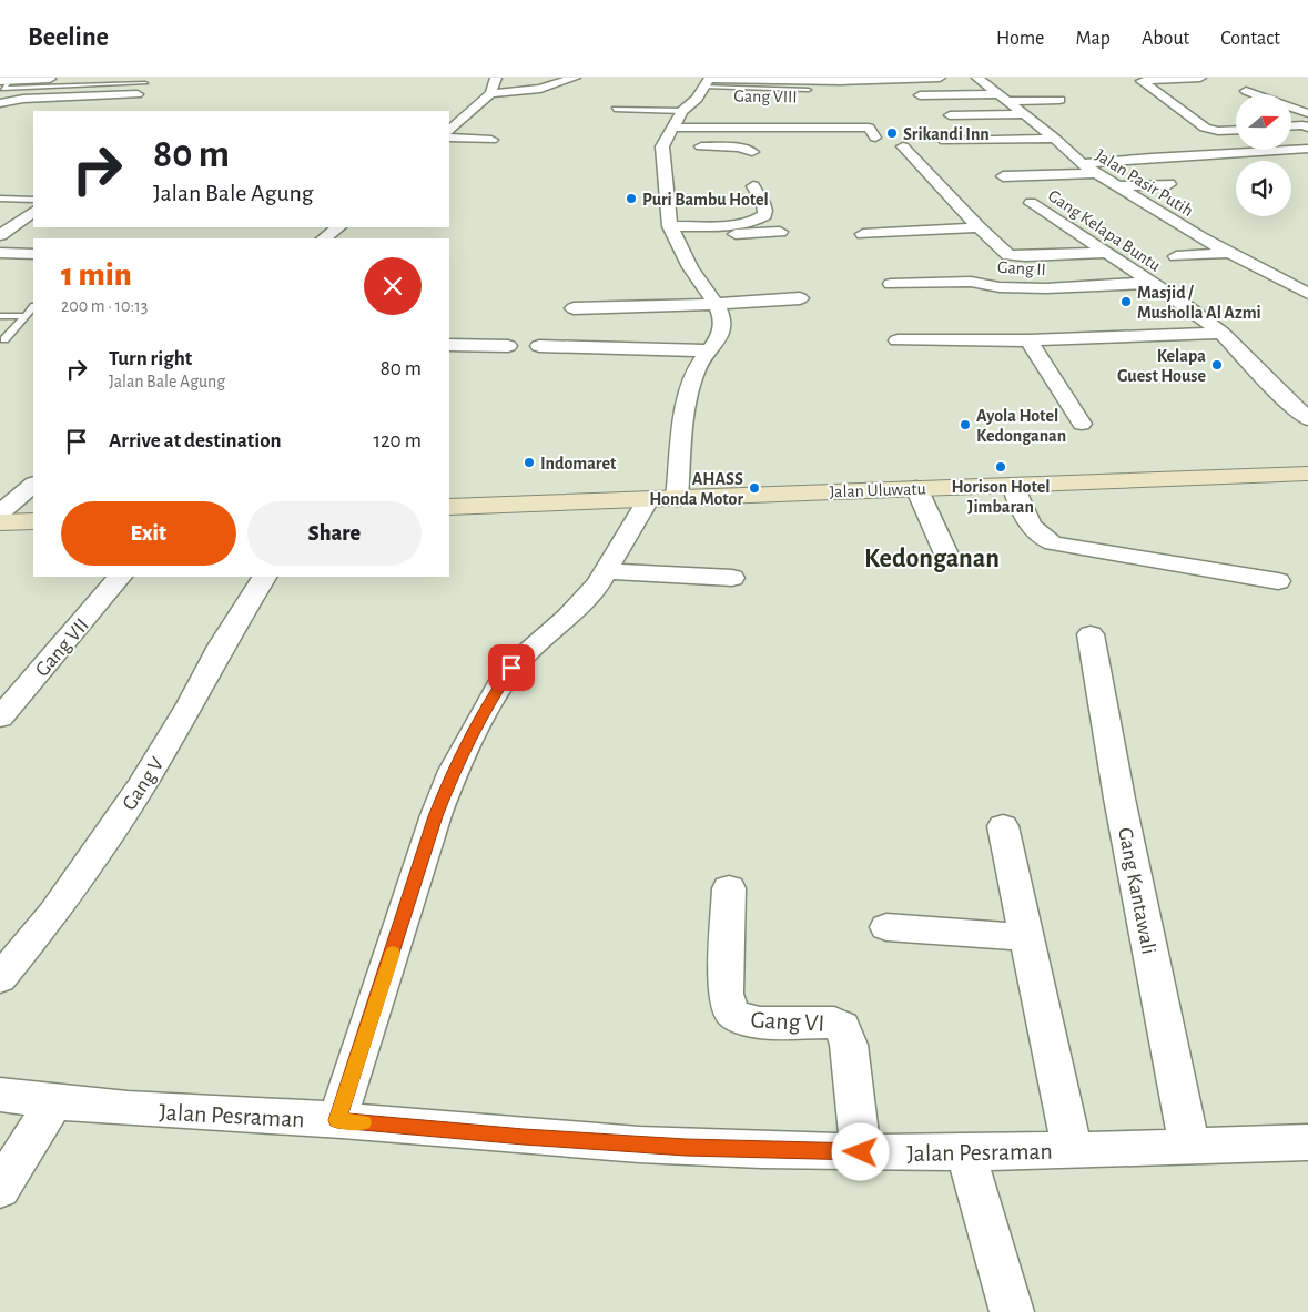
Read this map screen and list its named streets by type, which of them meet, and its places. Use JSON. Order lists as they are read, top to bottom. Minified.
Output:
{"streets":{"street":["Gang VIII","Jalan Pasir Putih","Gang Kelapa Buntu","Gang II","Jalan Uluwatu","Gang VII","Gang V","Gang Kantawali","Gang VI","Jalan Pesraman"]},"crossings":[["Gang Kelapa Buntu","Gang II"],["Gang Kantawali","Jalan Pesraman"],["Gang VI","Jalan Pesraman"]],"districts":["Kedonganan"],"places":["Srikandi Inn","Puri Bambu Hotel","Masjid / Musholla Al Azmi","Kelapa Guest House","Ayola Hotel Kedonganan","Indomaret","Horison Hotel Jimbaran","AHASS Honda Motor"],"north":"right","page":{"header":"Beeline","nav":["Home","Map","About","Contact"],"turn":["80 m","Jalan Bale Agung"],"heading":["1 min","200 m · 10:13"],"list":[{"name":"Turn right","note":"Jalan Bale Agung","value":"80 m"},{"name":"Arrive at destination","value":"120 m"}],"buttons":["Exit","Share"]}}
